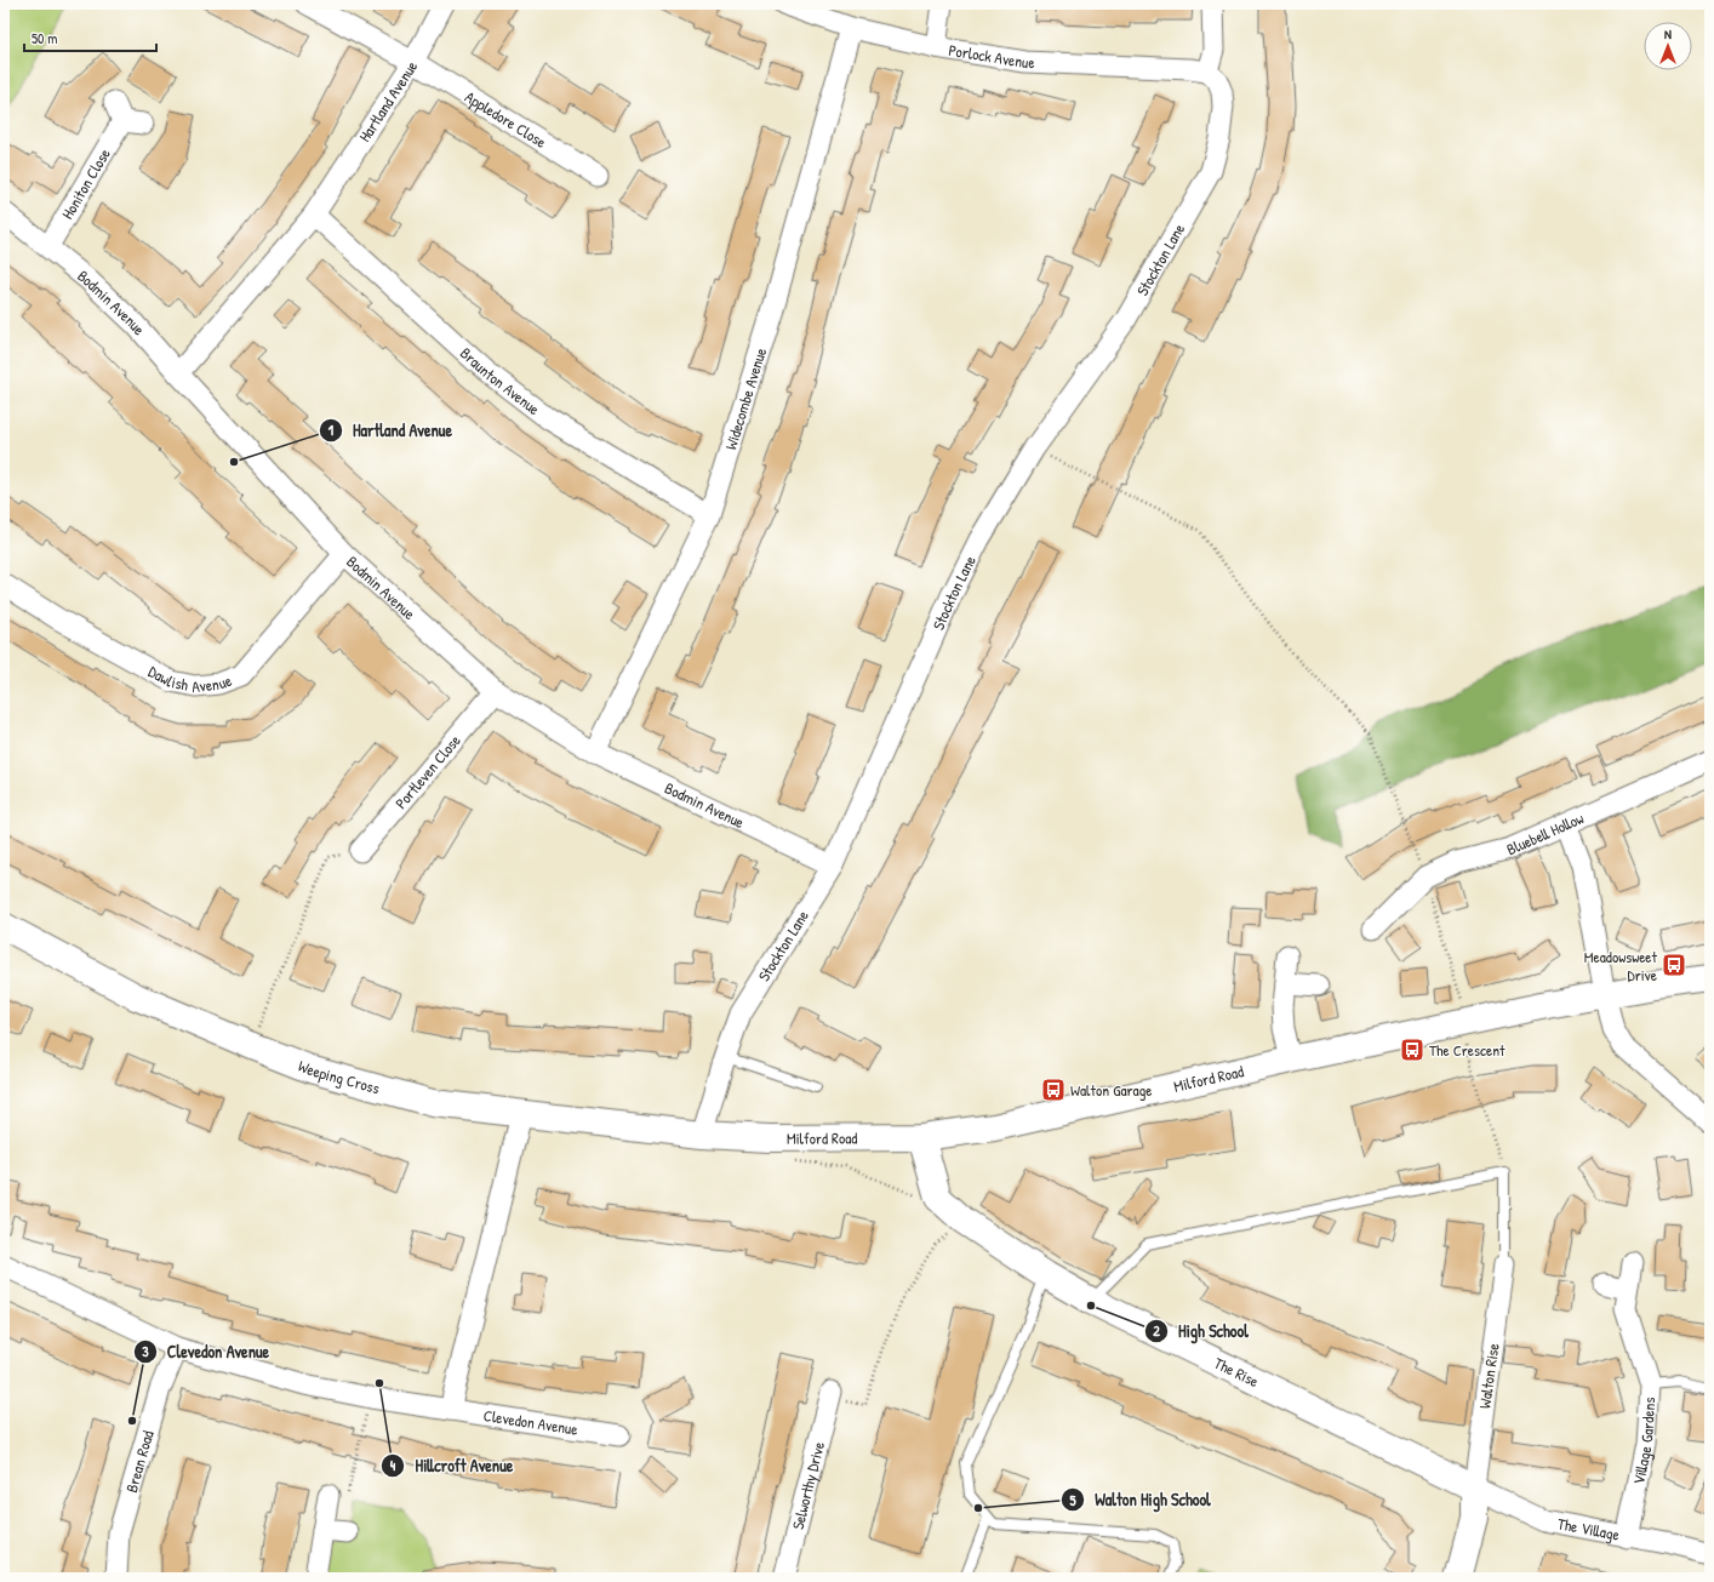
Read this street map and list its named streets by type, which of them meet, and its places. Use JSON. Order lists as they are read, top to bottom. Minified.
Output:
{"streets":{"main road":["Weeping Cross","Milford Road","The Rise"],"street":["Porlock Avenue","Hartland Avenue","Appledore Close","Honiton Close","Stockton Lane","Bodmin Avenue","Braunton Avenue","Widecombe Avenue","Dawlish Avenue","Portleven Close","Bluebell Hollow","Walton Rise","Clevedon Avenue","Village Gardens","Brean Road","Selworthy Drive","The Village"]},"crossings":[["Porlock Avenue","Stockton Lane"],["Porlock Avenue","Widecombe Avenue"],["Hartland Avenue","Appledore Close"],["Hartland Avenue","Bodmin Avenue"],["Hartland Avenue","Braunton Avenue"],["Honiton Close","Bodmin Avenue"],["Stockton Lane","Bodmin Avenue"],["Stockton Lane","Weeping Cross"],["Stockton Lane","Milford Road"],["Bodmin Avenue","Widecombe Avenue"],["Bodmin Avenue","Dawlish Avenue"],["Bodmin Avenue","Portleven Close"],["Braunton Avenue","Widecombe Avenue"],["Weeping Cross","Milford Road"],["Milford Road","The Rise"],["The Rise","Walton Rise"],["The Rise","The Village"],["Walton Rise","The Village"],["Clevedon Avenue","Brean Road"],["Village Gardens","The Village"]],"places":{"other":["Hartland Avenue","High School","Hillcroft Avenue","Clevedon Avenue","Walton High School"],"bus stop":["Meadowsweet Drive","The Crescent","Walton Garage"]},"scale_bar":"50 m","north":"top"}
